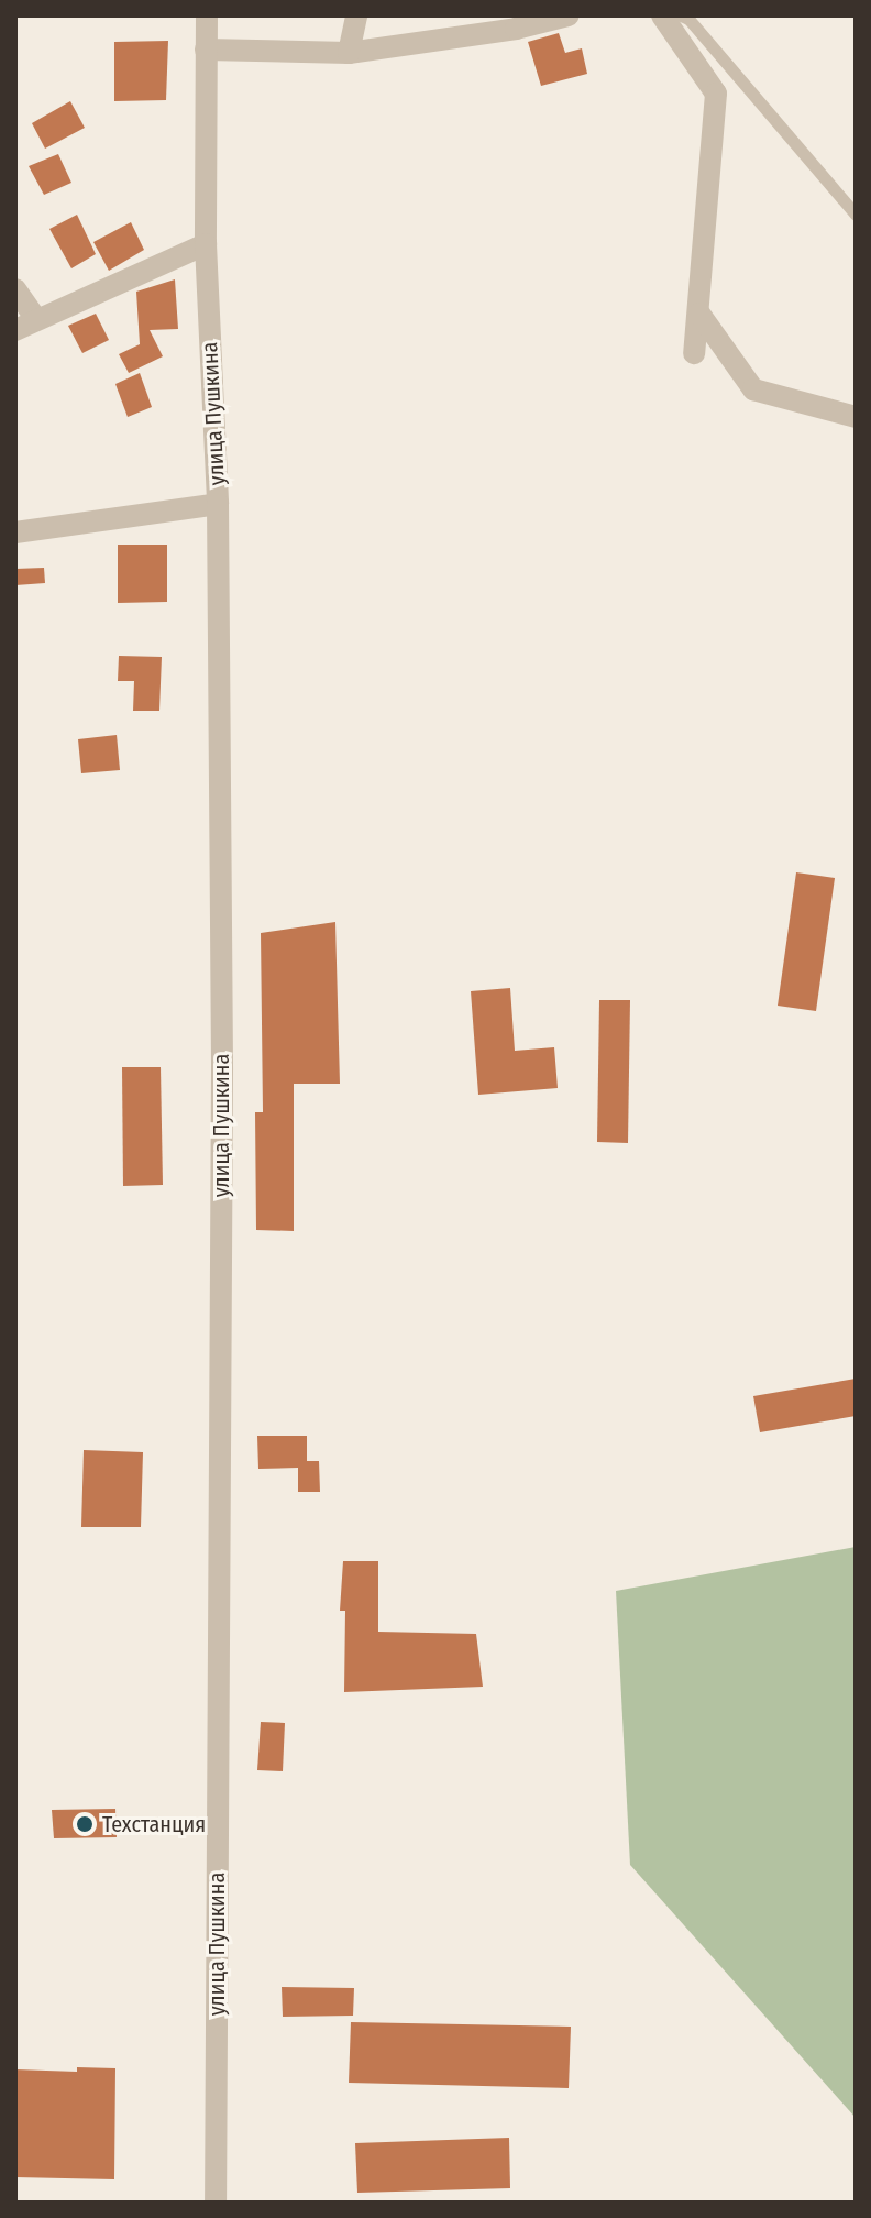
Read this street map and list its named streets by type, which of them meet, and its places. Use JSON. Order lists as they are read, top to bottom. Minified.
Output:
{"streets":{"street":["улица Пушкина"]},"places":["Техстанция"]}
